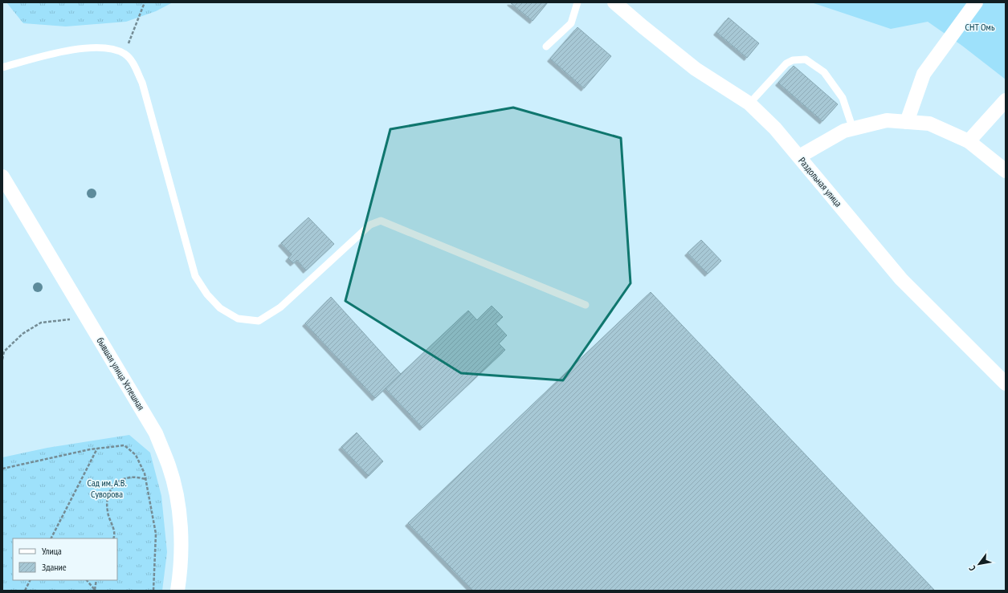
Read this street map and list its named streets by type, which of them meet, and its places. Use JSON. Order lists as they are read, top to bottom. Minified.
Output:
{"streets":{"street":["Раздольная улица","бывшая улица Успешная"]},"parks":["СНТ Омь","Сад им. А.В. Суворова"],"legend":["Улица","Здание"],"north":"bottom left"}
